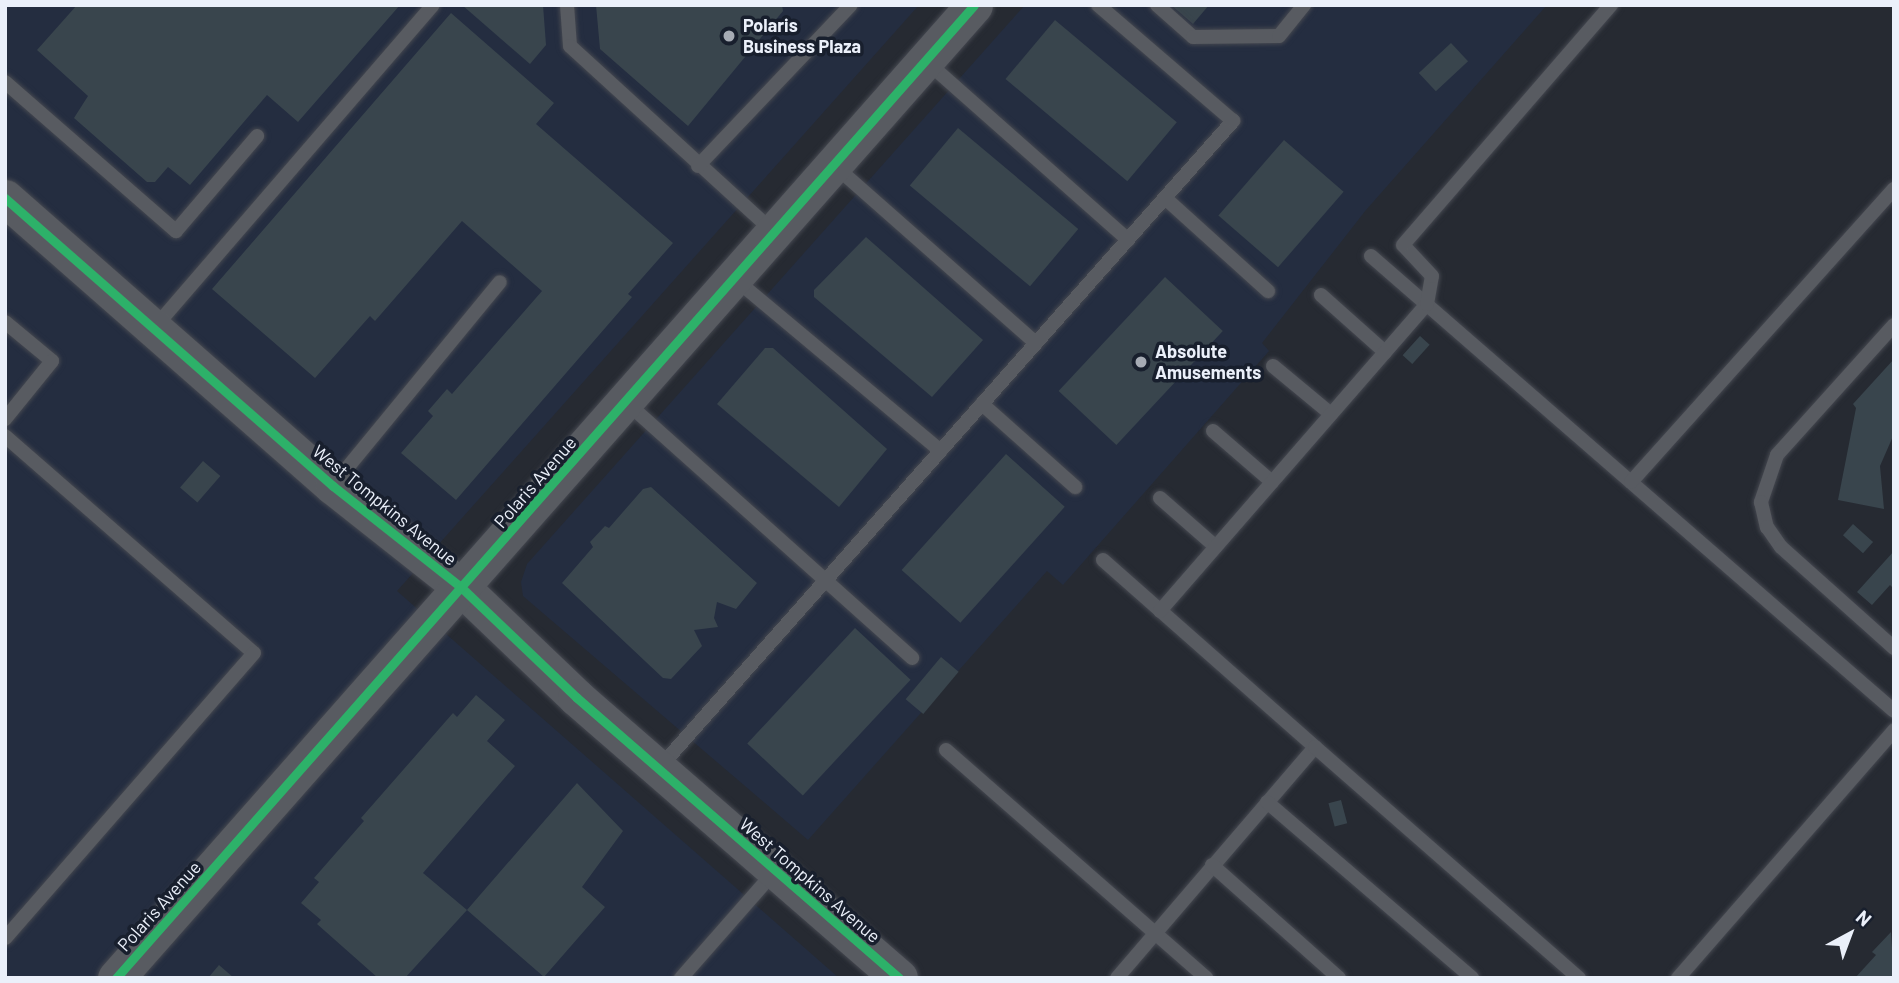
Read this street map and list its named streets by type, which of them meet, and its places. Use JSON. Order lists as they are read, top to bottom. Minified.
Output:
{"streets":{"street":["Polaris Avenue","West Tompkins Avenue"]},"crossings":[["Polaris Avenue","West Tompkins Avenue"]],"places":["Polaris Business Plaza","Absolute Amusements"],"north":"top right"}
